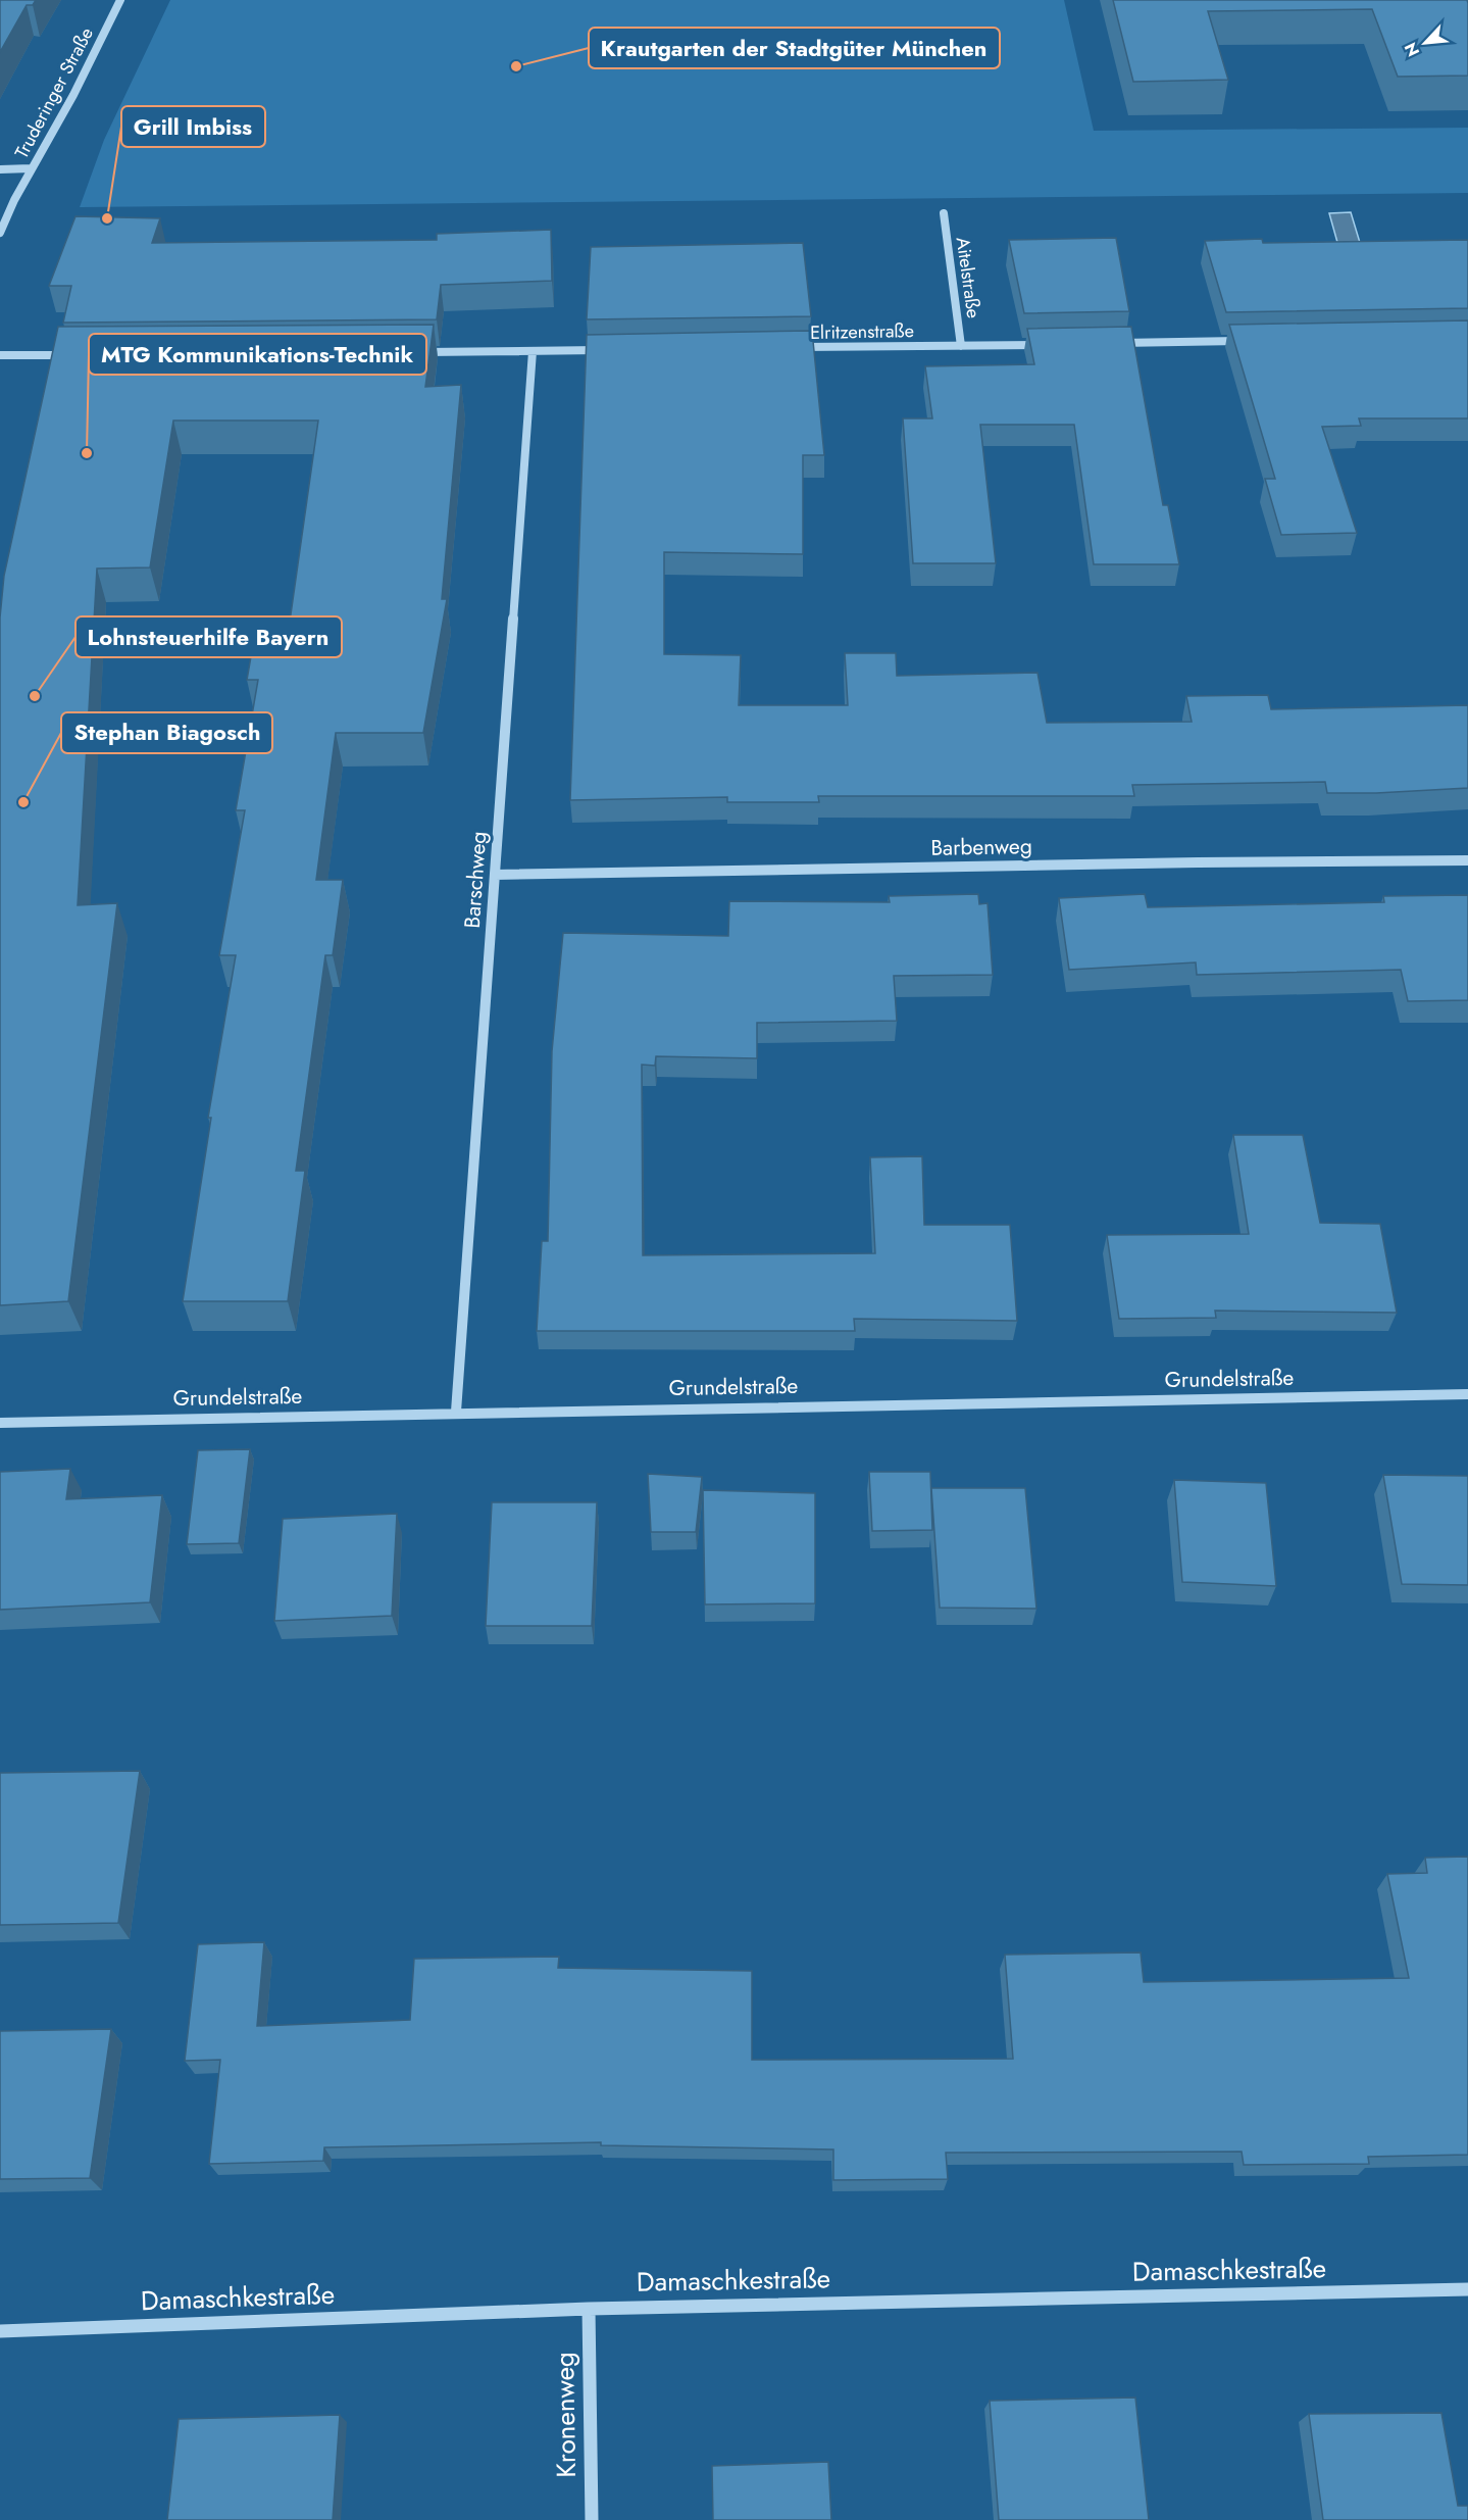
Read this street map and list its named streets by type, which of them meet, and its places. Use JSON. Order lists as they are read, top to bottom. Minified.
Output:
{"streets":{"street":["Truderinger Straße","Aitelstraße","Elritzenstraße","Barbenweg","Barschweg","Grundelstraße","Damaschkestraße","Kronenweg"]},"crossings":[["Aitelstraße","Elritzenstraße"],["Barbenweg","Barschweg"],["Barschweg","Grundelstraße"],["Damaschkestraße","Kronenweg"]],"places":["Krautgarten der Stadtgüter München","Grill Imbiss","MTG Kommunikations-Technik","Lohnsteuerhilfe Bayern","Stephan Biagosch"],"north":"bottom left"}
